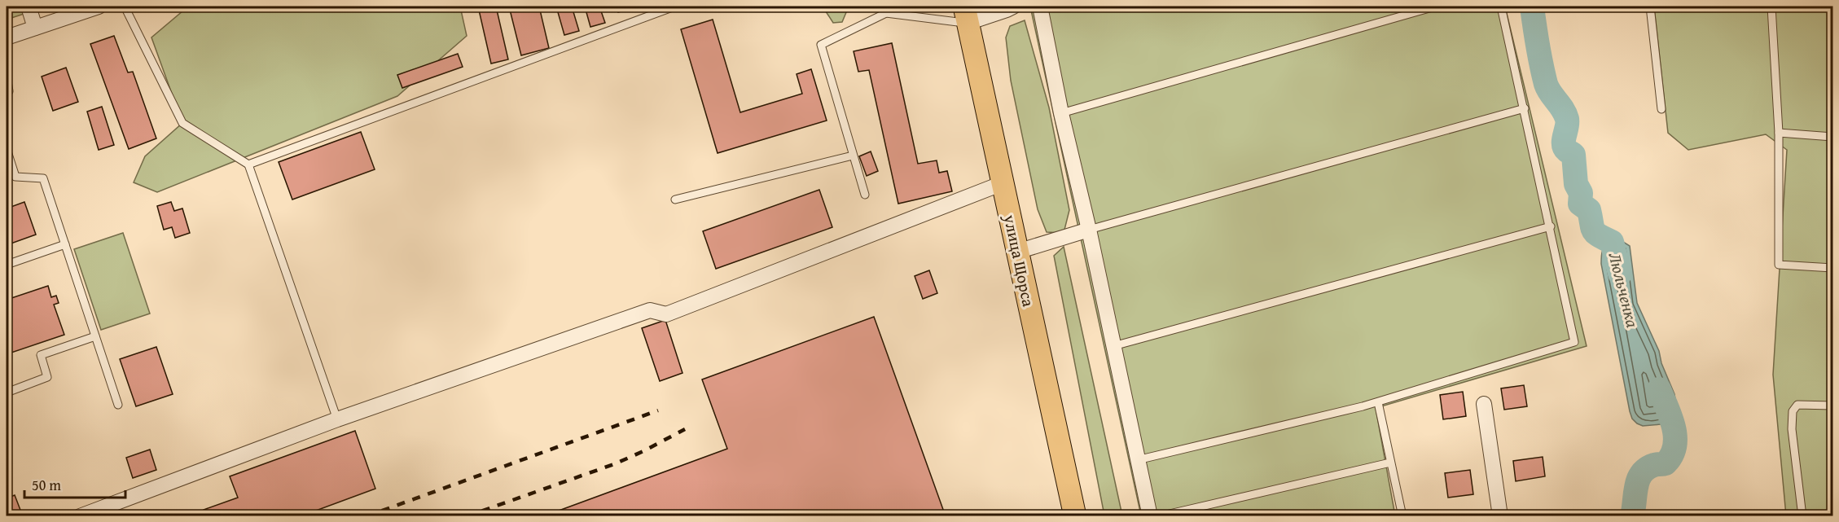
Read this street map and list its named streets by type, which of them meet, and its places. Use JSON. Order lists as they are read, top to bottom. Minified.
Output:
{"streets":{"main road":["улица Щорса"]},"water":["Люльченка"],"scale_bar":"50 m"}
